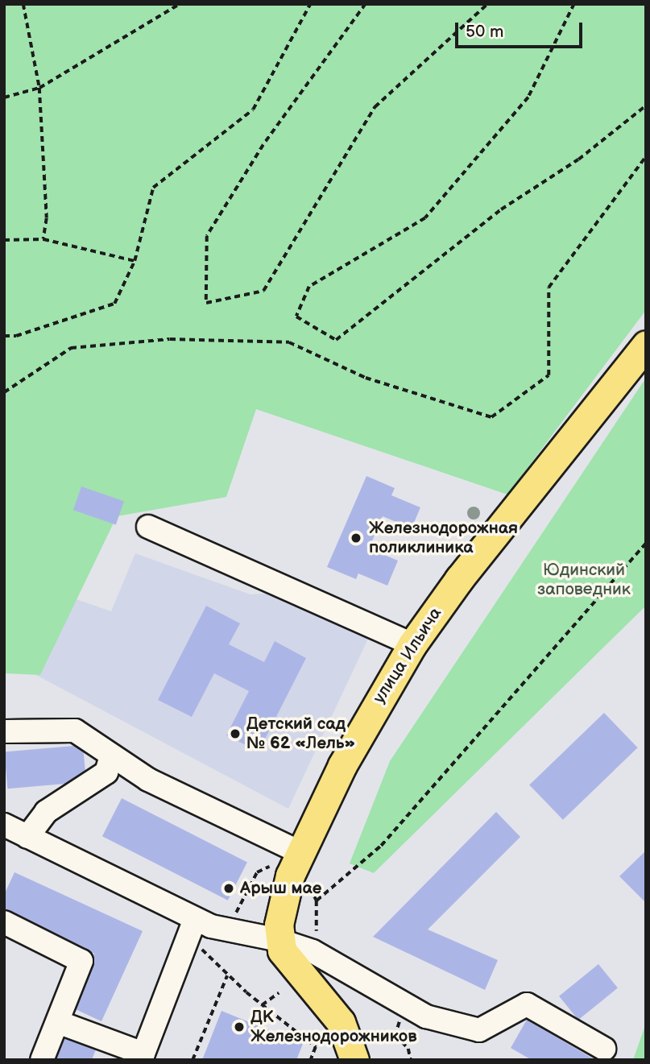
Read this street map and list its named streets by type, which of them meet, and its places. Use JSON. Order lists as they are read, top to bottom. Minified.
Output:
{"streets":{"main road":["улица Ильича"]},"parks":["Юдинский заповедник"],"places":["Железнодорожная поликлиника","Детский сад № 62 «Лель»","Арыш мае","ДК Железнодорожников"],"scale_bar":"50 m"}
